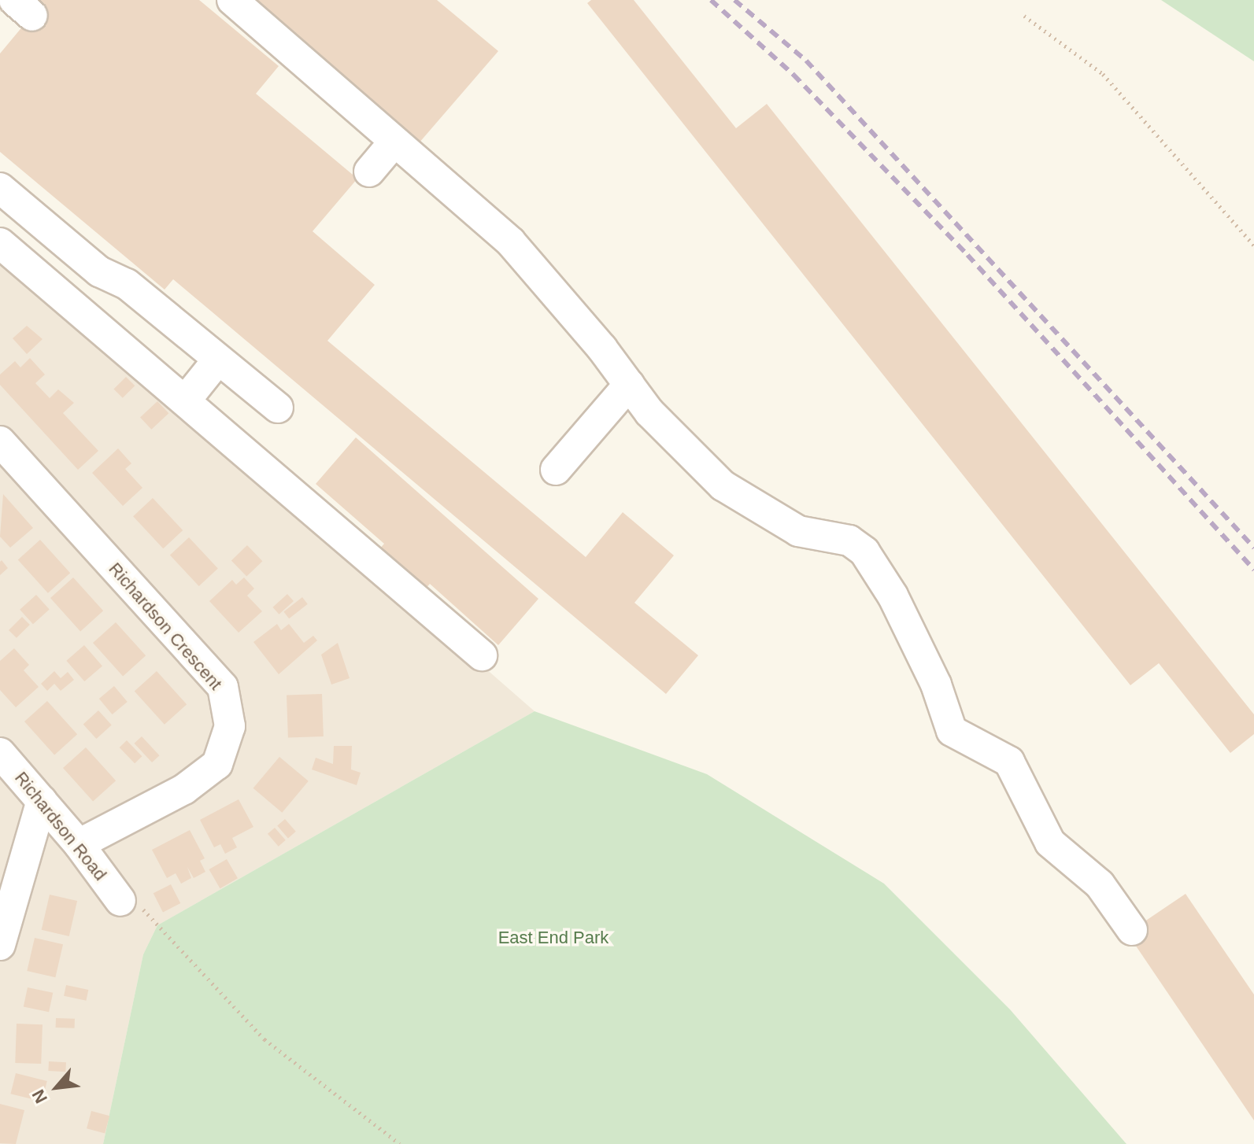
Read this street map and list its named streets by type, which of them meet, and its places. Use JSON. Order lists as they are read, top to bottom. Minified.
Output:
{"streets":{"street":["Richardson Crescent","Richardson Road"]},"crossings":[["Richardson Crescent","Richardson Road"]],"parks":["East End Park"],"north":"bottom left"}
